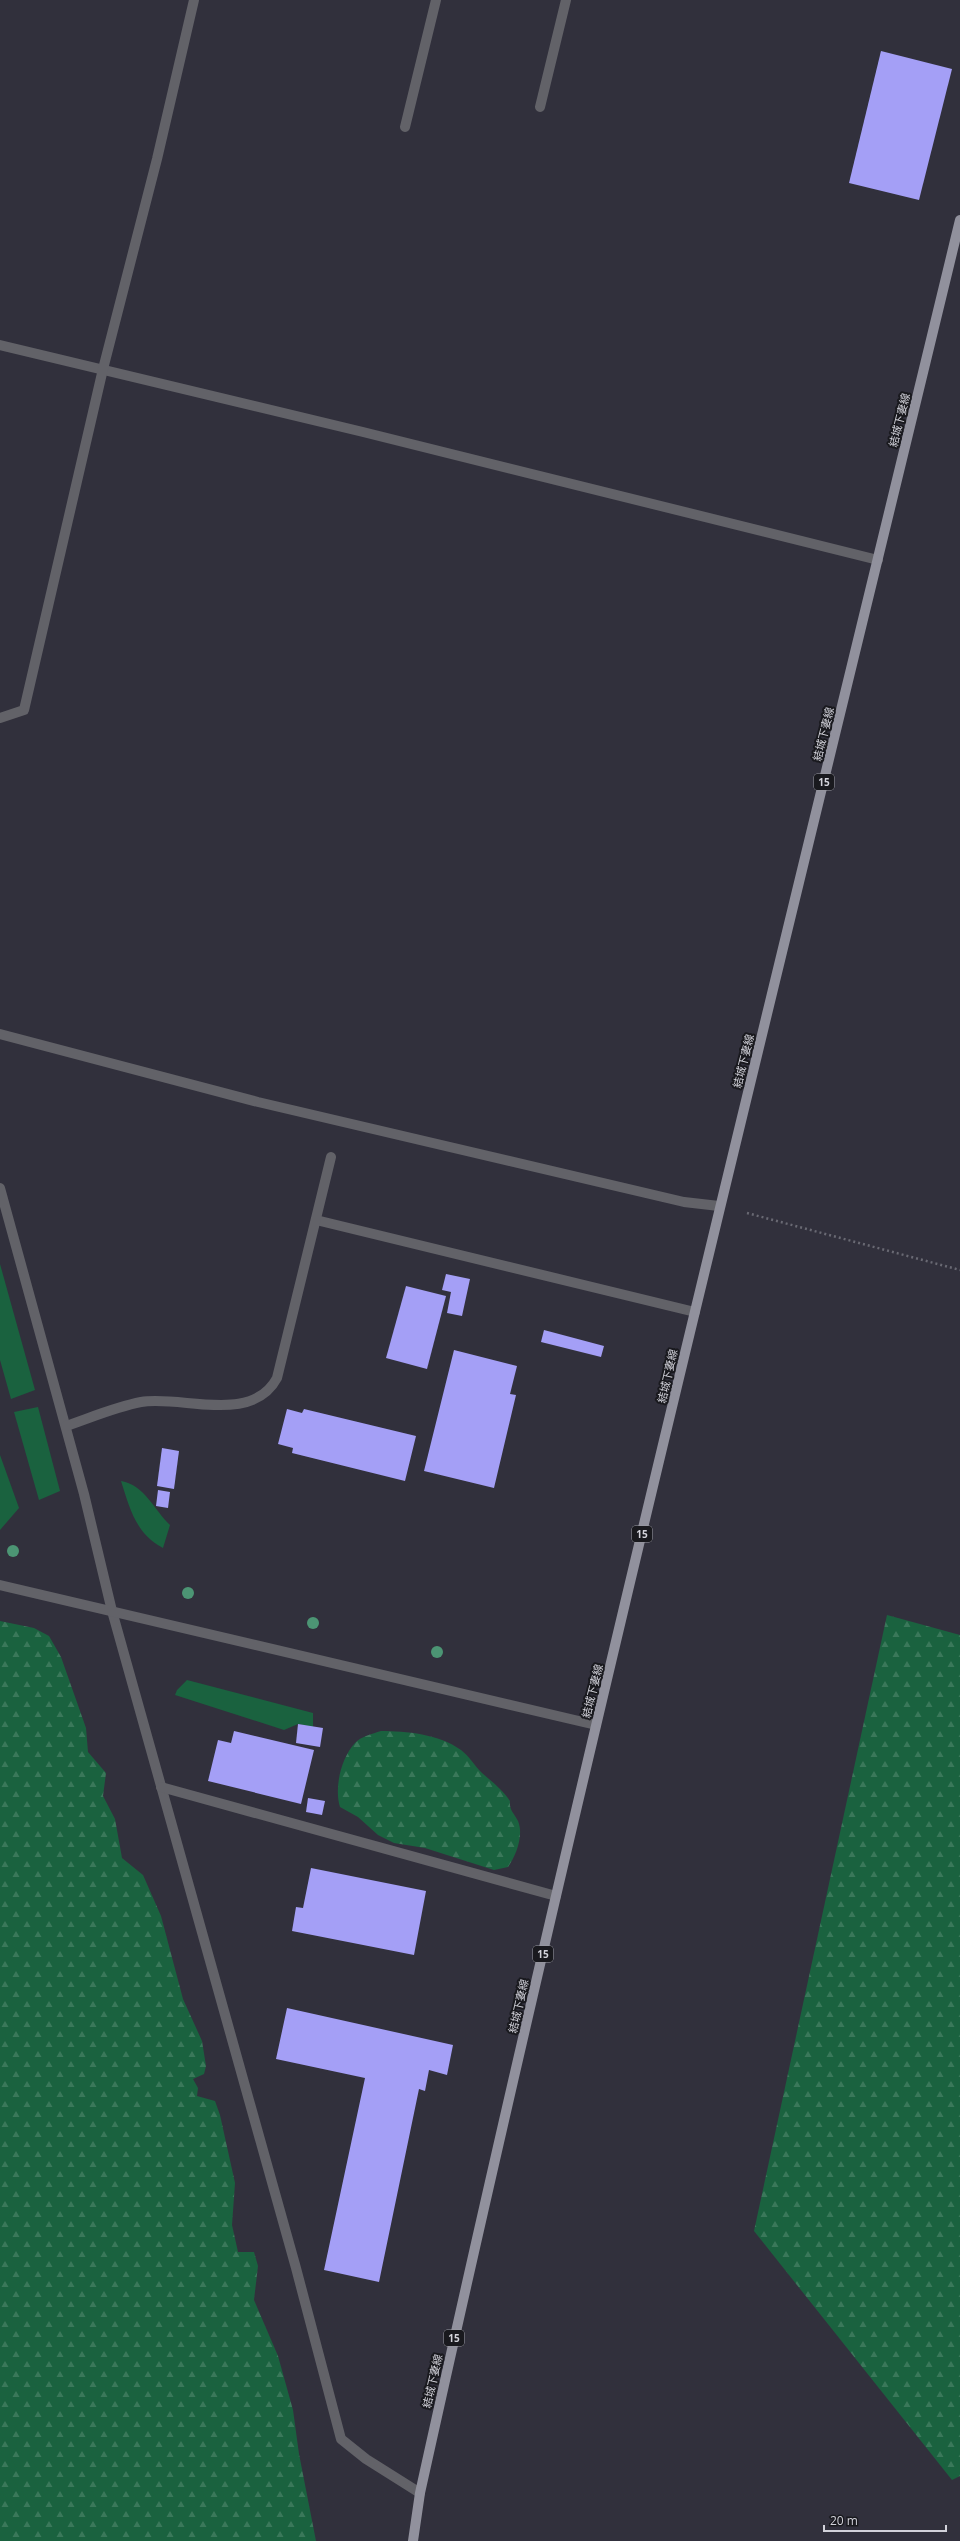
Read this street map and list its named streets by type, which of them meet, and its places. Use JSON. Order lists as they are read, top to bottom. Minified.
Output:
{"streets":{"main road":["結城下妻線","15"]},"scale_bar":"20 m"}
